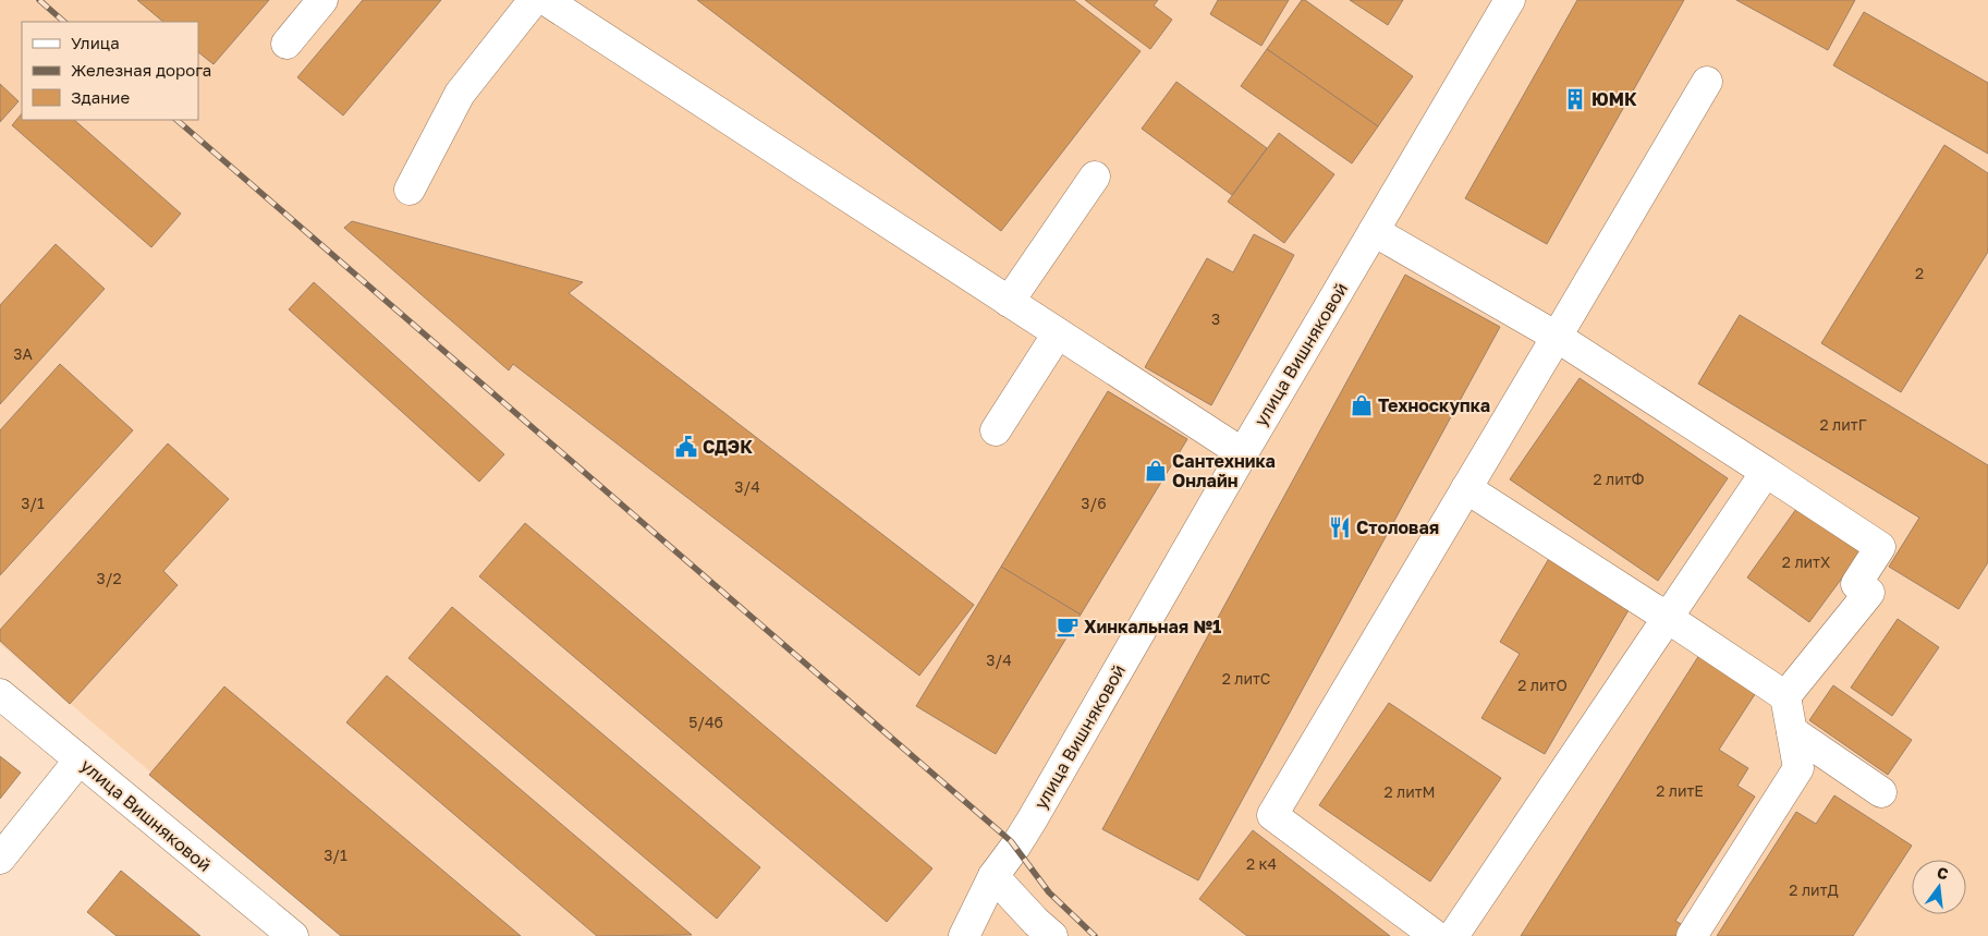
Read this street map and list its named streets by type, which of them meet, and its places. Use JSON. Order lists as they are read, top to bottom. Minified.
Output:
{"streets":{"street":["улица Вишняковой"]},"places":{"building":["ЮМК"],"shop":["Техноскупка","Сантехника Онлайн"],"public building":["СДЭК"],"restaurant":["Столовая"],"cafe":["Хинкальная №1"]},"house_numbers":["2","3","3А","2 литГ","2 литФ","3/4","3/1","3/6","2 литХ","3/2","3/4","2 литС","2 литО","5/4б","2 литЕ","2 литМ","3/1","2 к4","2 литД"],"legend":["Улица","Железная дорога","Здание"],"north":"top"}
